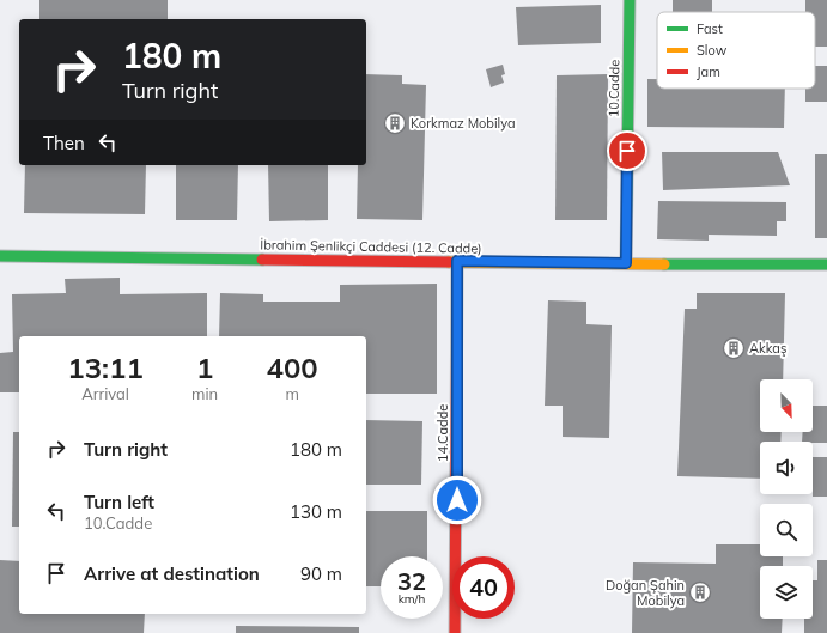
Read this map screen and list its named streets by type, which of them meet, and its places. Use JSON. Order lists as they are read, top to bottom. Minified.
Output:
{"streets":{"street":["10.Cadde","İbrahim Şenlikçi Caddesi (12. Cadde)","14.Cadde"]},"crossings":[["10.Cadde","İbrahim Şenlikçi Caddesi (12. Cadde)"],["İbrahim Şenlikçi Caddesi (12. Cadde)","14.Cadde"]],"places":{"building":["Korkmaz Mobilya","Akkaş","Doğan Şahin Mobilya"]},"legend":["Fast","Slow","Jam"],"north":"bottom right","page":{"turn":["180 m","Turn right"],"then":"Then","eta":["13:11","Arrival","1","min","400","m"],"list":[{"name":"Turn right","value":"180 m"},{"name":"Turn left","note":"10.Cadde","value":"130 m"},{"name":"Arrive at destination","value":"90 m"}],"speed":"32 km/h","limit":"40"}}
